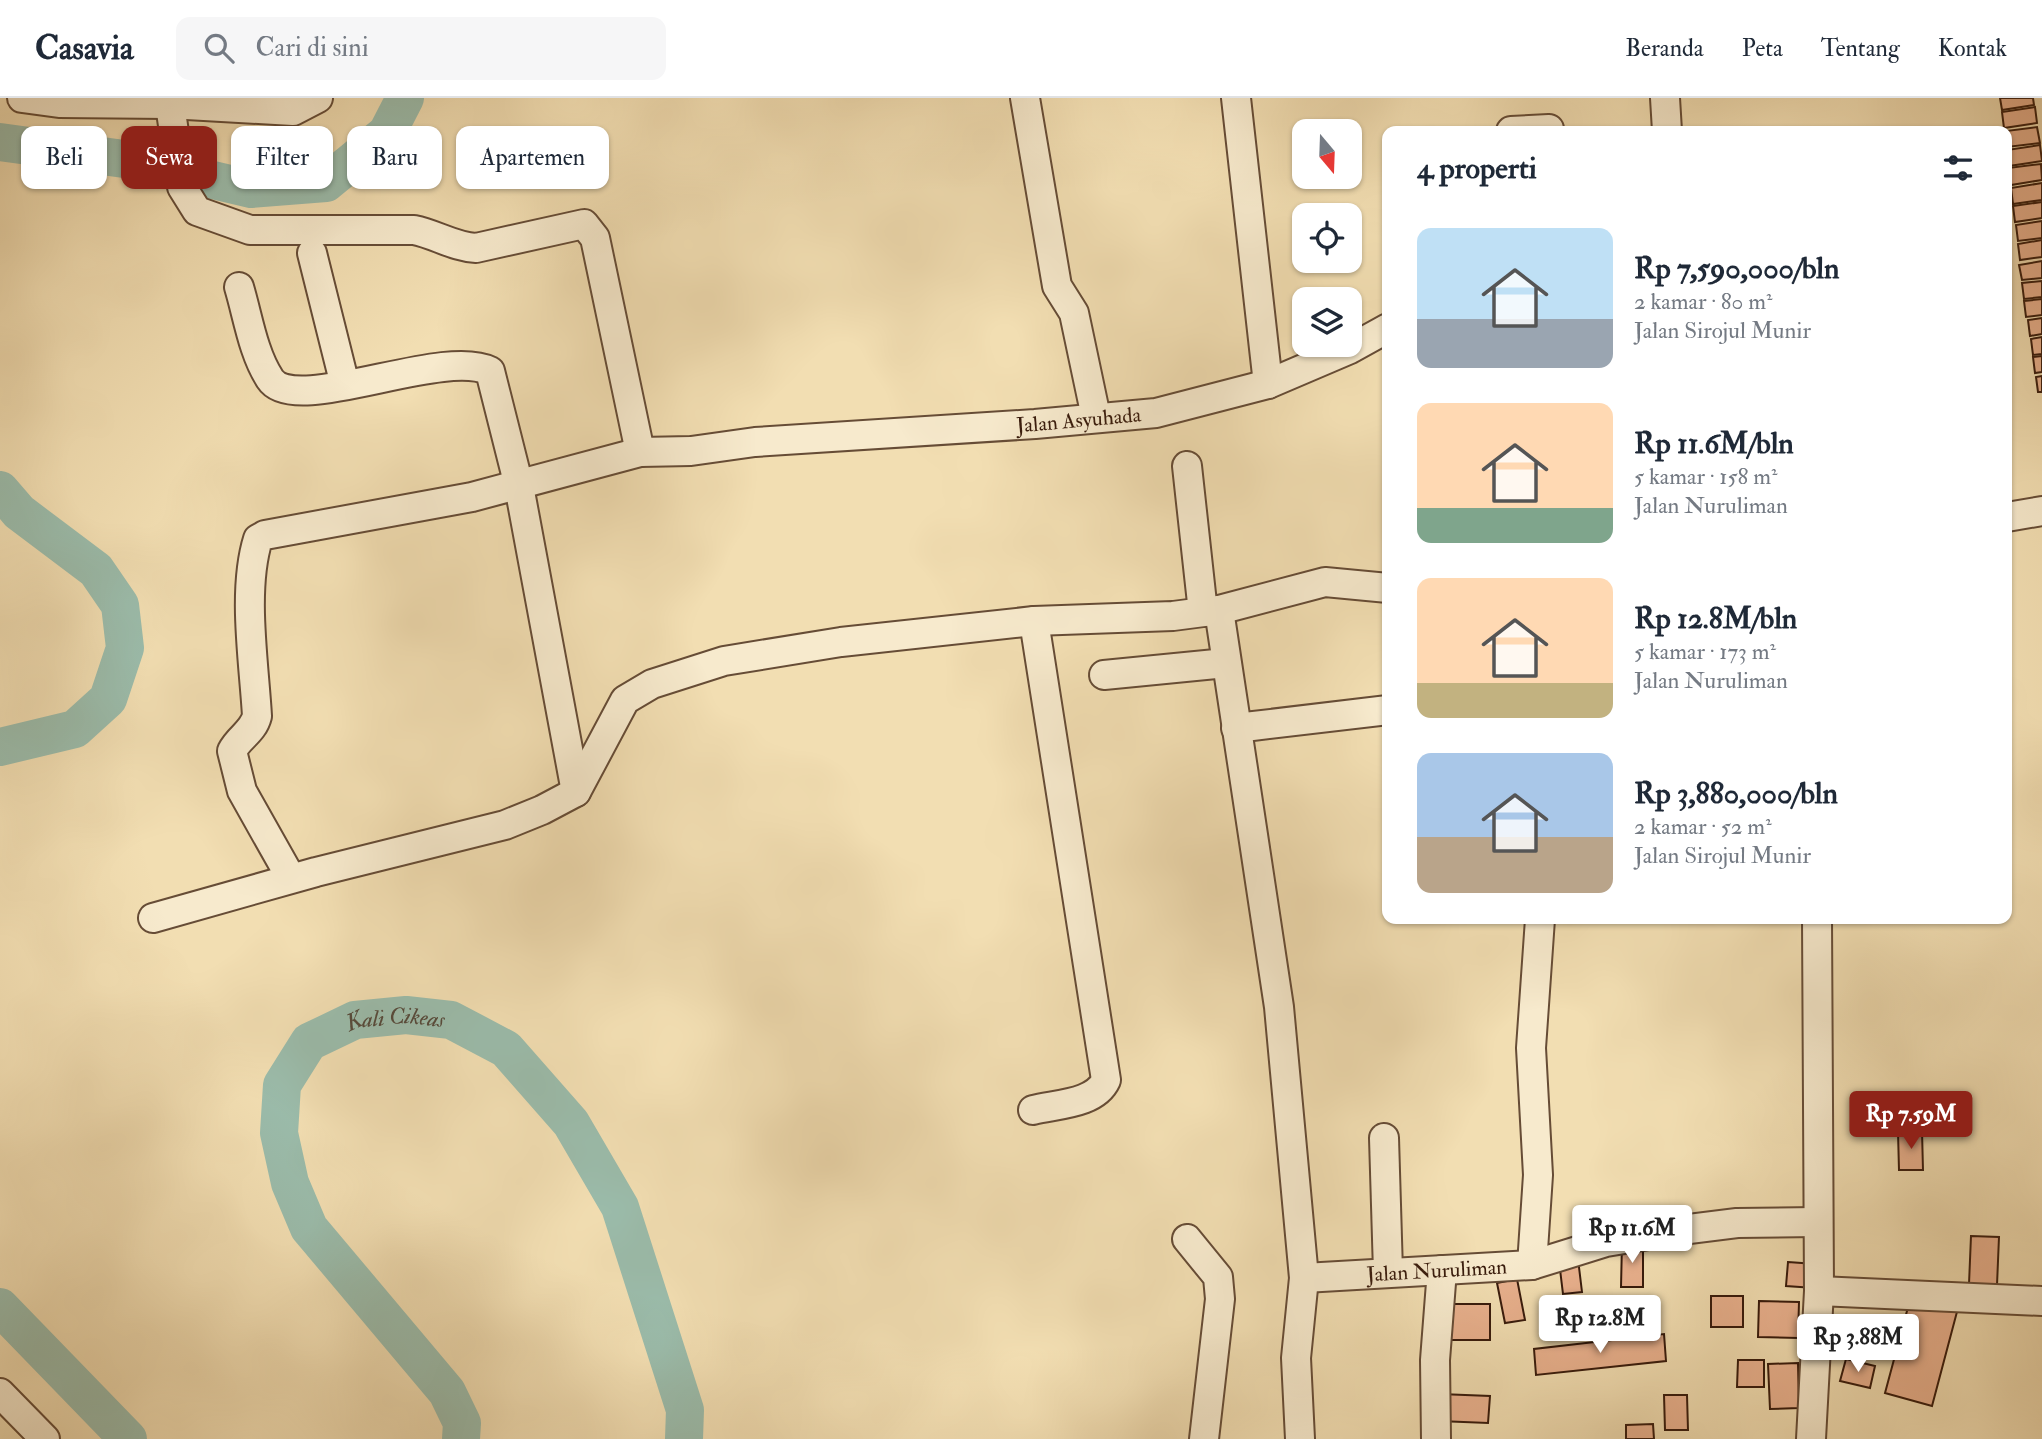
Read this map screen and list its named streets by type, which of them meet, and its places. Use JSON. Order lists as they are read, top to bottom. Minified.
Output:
{"streets":{"street":["Jalan Asyuhada","Jalan Nuruliman"]},"water":["Kali Cikeas"],"north":"bottom","page":{"header":"Casavia","search":"Cari di sini","nav":["Beranda","Peta","Tentang","Kontak"],"chip":["Beli","Sewa","Filter","Baru","Apartemen"],"heading":"4 properti","list":[{"name":"Rp 7,590,000/bln","note":"2 kamar · 80 m² · Jalan Sirojul Munir"},{"name":"Rp 11.6M/bln","note":"5 kamar · 158 m² · Jalan Nuruliman"},{"name":"Rp 12.8M/bln","note":"5 kamar · 173 m² · Jalan Nuruliman"},{"name":"Rp 3,880,000/bln","note":"2 kamar · 52 m² · Jalan Sirojul Munir"}],"price":["Rp 7.59M","Rp 11.6M","Rp 12.8M","Rp 3.88M"]}}
